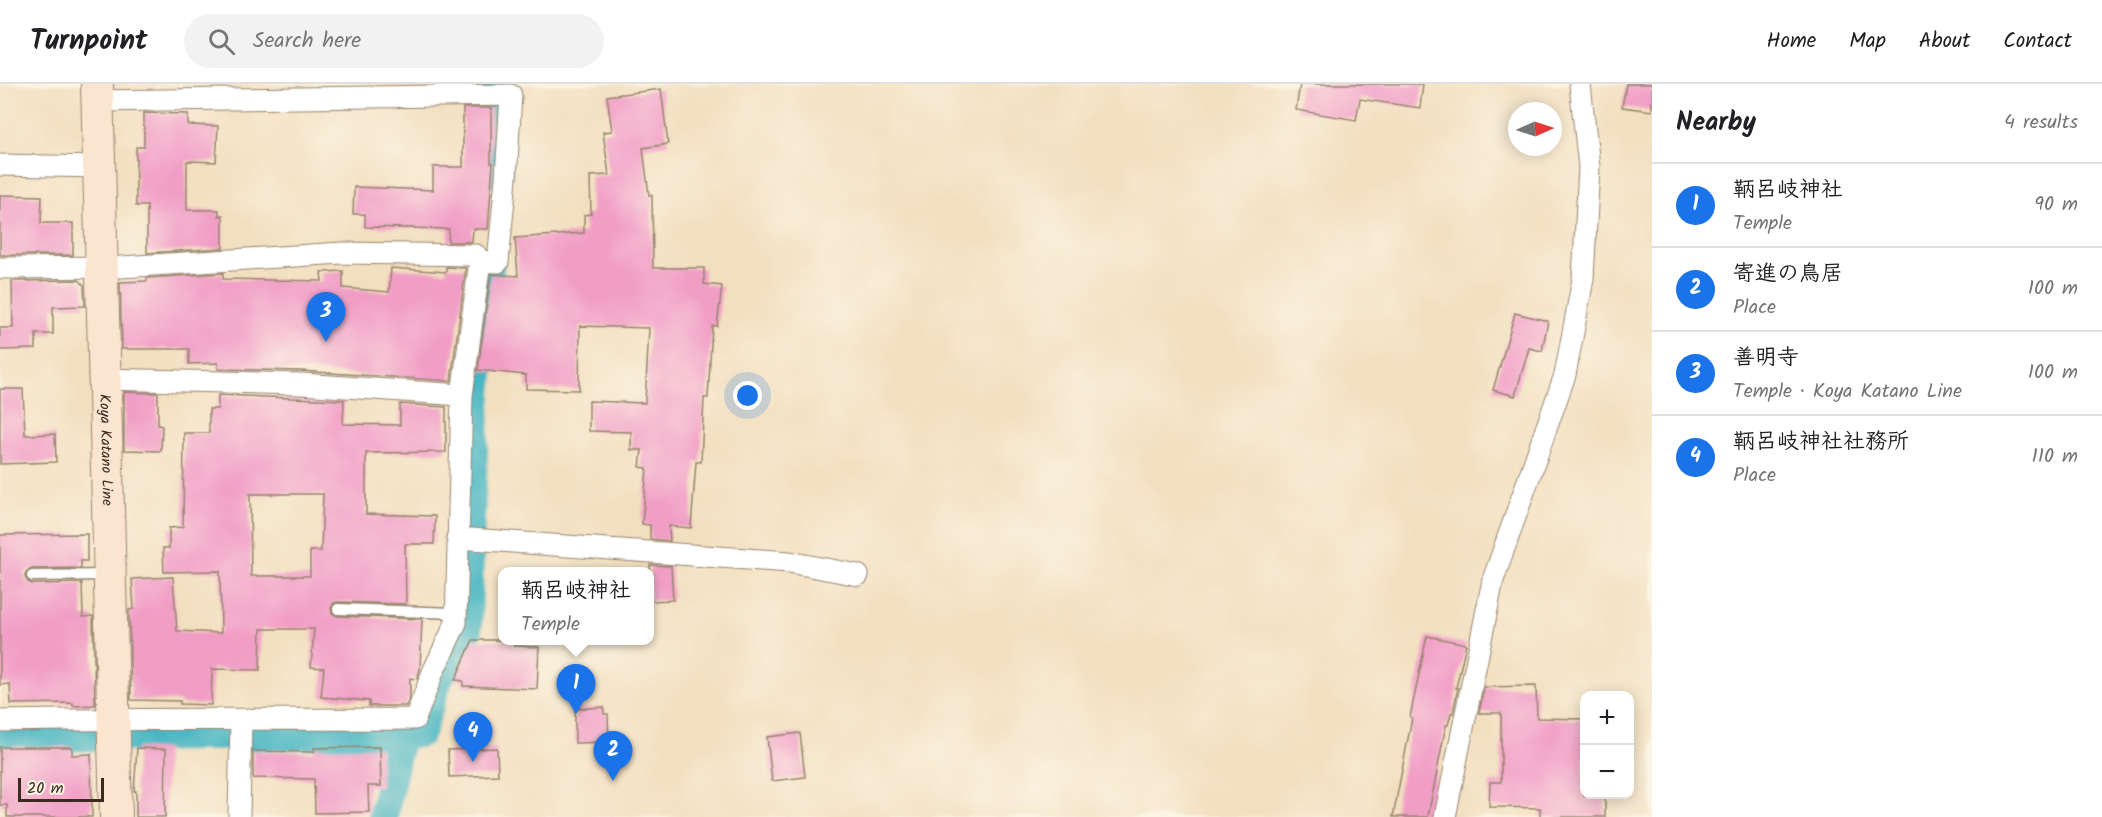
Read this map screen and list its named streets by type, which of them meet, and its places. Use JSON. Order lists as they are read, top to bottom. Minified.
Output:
{"streets":{"main road":["Koya Katano Line"]},"scale_bar":"20 m","north":"right","page":{"header":"Turnpoint","search":"Search here","nav":["Home","Map","About","Contact"],"heading":["Nearby","4 results"],"list":[{"mark":"1","name":"鞆呂岐神社","note":"Temple","value":"90 m"},{"mark":"2","name":"寄進の鳥居","note":"Place","value":"100 m"},{"mark":"3","name":"善明寺","note":"Temple · Koya Katano Line","value":"100 m"},{"mark":"4","name":"鞆呂岐神社社務所","note":"Place","value":"110 m"}],"pins":["3","1","4","2"],"popup":["鞆呂岐神社","Temple"],"map_buttons":["+","−"],"scale":"20 m"}}
